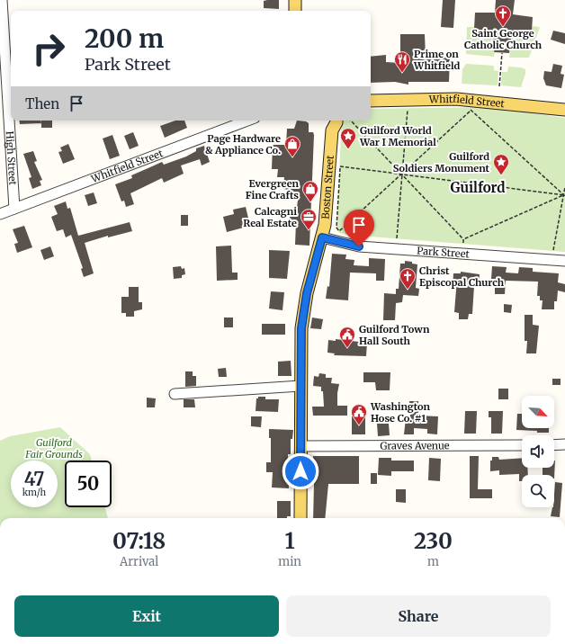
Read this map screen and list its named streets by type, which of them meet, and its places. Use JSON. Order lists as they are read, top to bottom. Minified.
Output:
{"streets":{"main road":["Whitfield Street","Boston Street"],"street":["High Street","Park Street","Graves Avenue"]},"crossings":[["Whitfield Street","High Street"],["Boston Street","Park Street"],["Boston Street","Graves Avenue"]],"districts":["Guilford"],"parks":["Guilford Fair Grounds"],"places":{"church":["Saint George Catholic Church","Christ Episcopal Church"],"restaurant":["Prime on Whitfield"],"place":["Guilford World War I Memorial","Guilford Soldiers Monument"],"shop":["Page Hardware & Appliance Co.","Evergreen Fine Crafts"],"office":["Calcagni Real Estate"],"public building":["Guilford Town Hall South","Washington Hose Co. #1"]},"north":"bottom right","page":{"turn":["200 m","Park Street"],"then":"Then","speed":"47 km/h","limit":"50","eta":["07:18","Arrival","1","min","230","m"],"buttons":["Exit","Share"]}}
